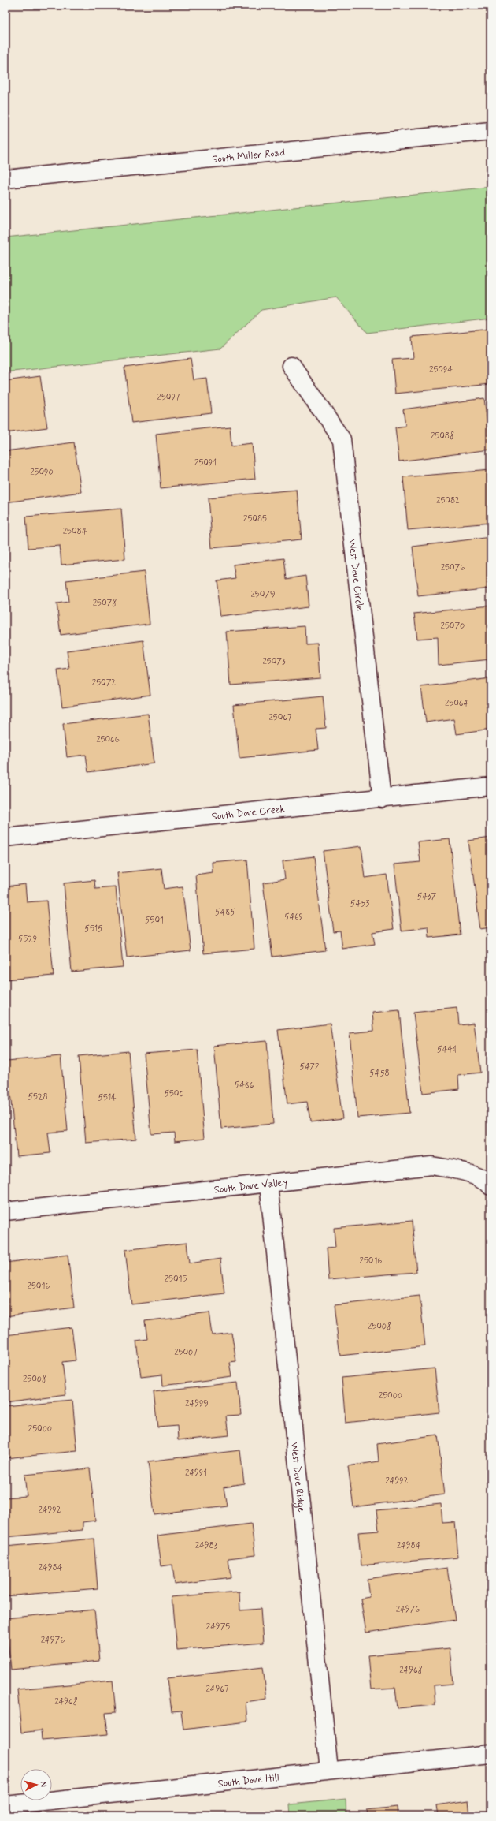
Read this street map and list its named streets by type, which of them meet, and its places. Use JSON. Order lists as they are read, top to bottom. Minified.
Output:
{"streets":{"street":["South Miller Road","West Dove Circle","South Dove Creek","South Dove Valley","West Dove Ridge","South Dove Hill"]},"crossings":[["West Dove Circle","South Dove Creek"],["South Dove Valley","West Dove Ridge"],["West Dove Ridge","South Dove Hill"]],"house_numbers":["25094","25097","25088","25091","25090","25082","25085","25084","25076","25079","25078","25070","25073","25072","25064","25067","25066","5437","5453","5485","5469","5501","5515","5529","5444","5472","5458","5486","5500","5528","5514","25016","25015","25016","25008","25007","25008","25000","24999","25000","24991","24992","24992","24983","24984","24984","24976","24975","24976","24968","24967","24968"],"north":"right"}
